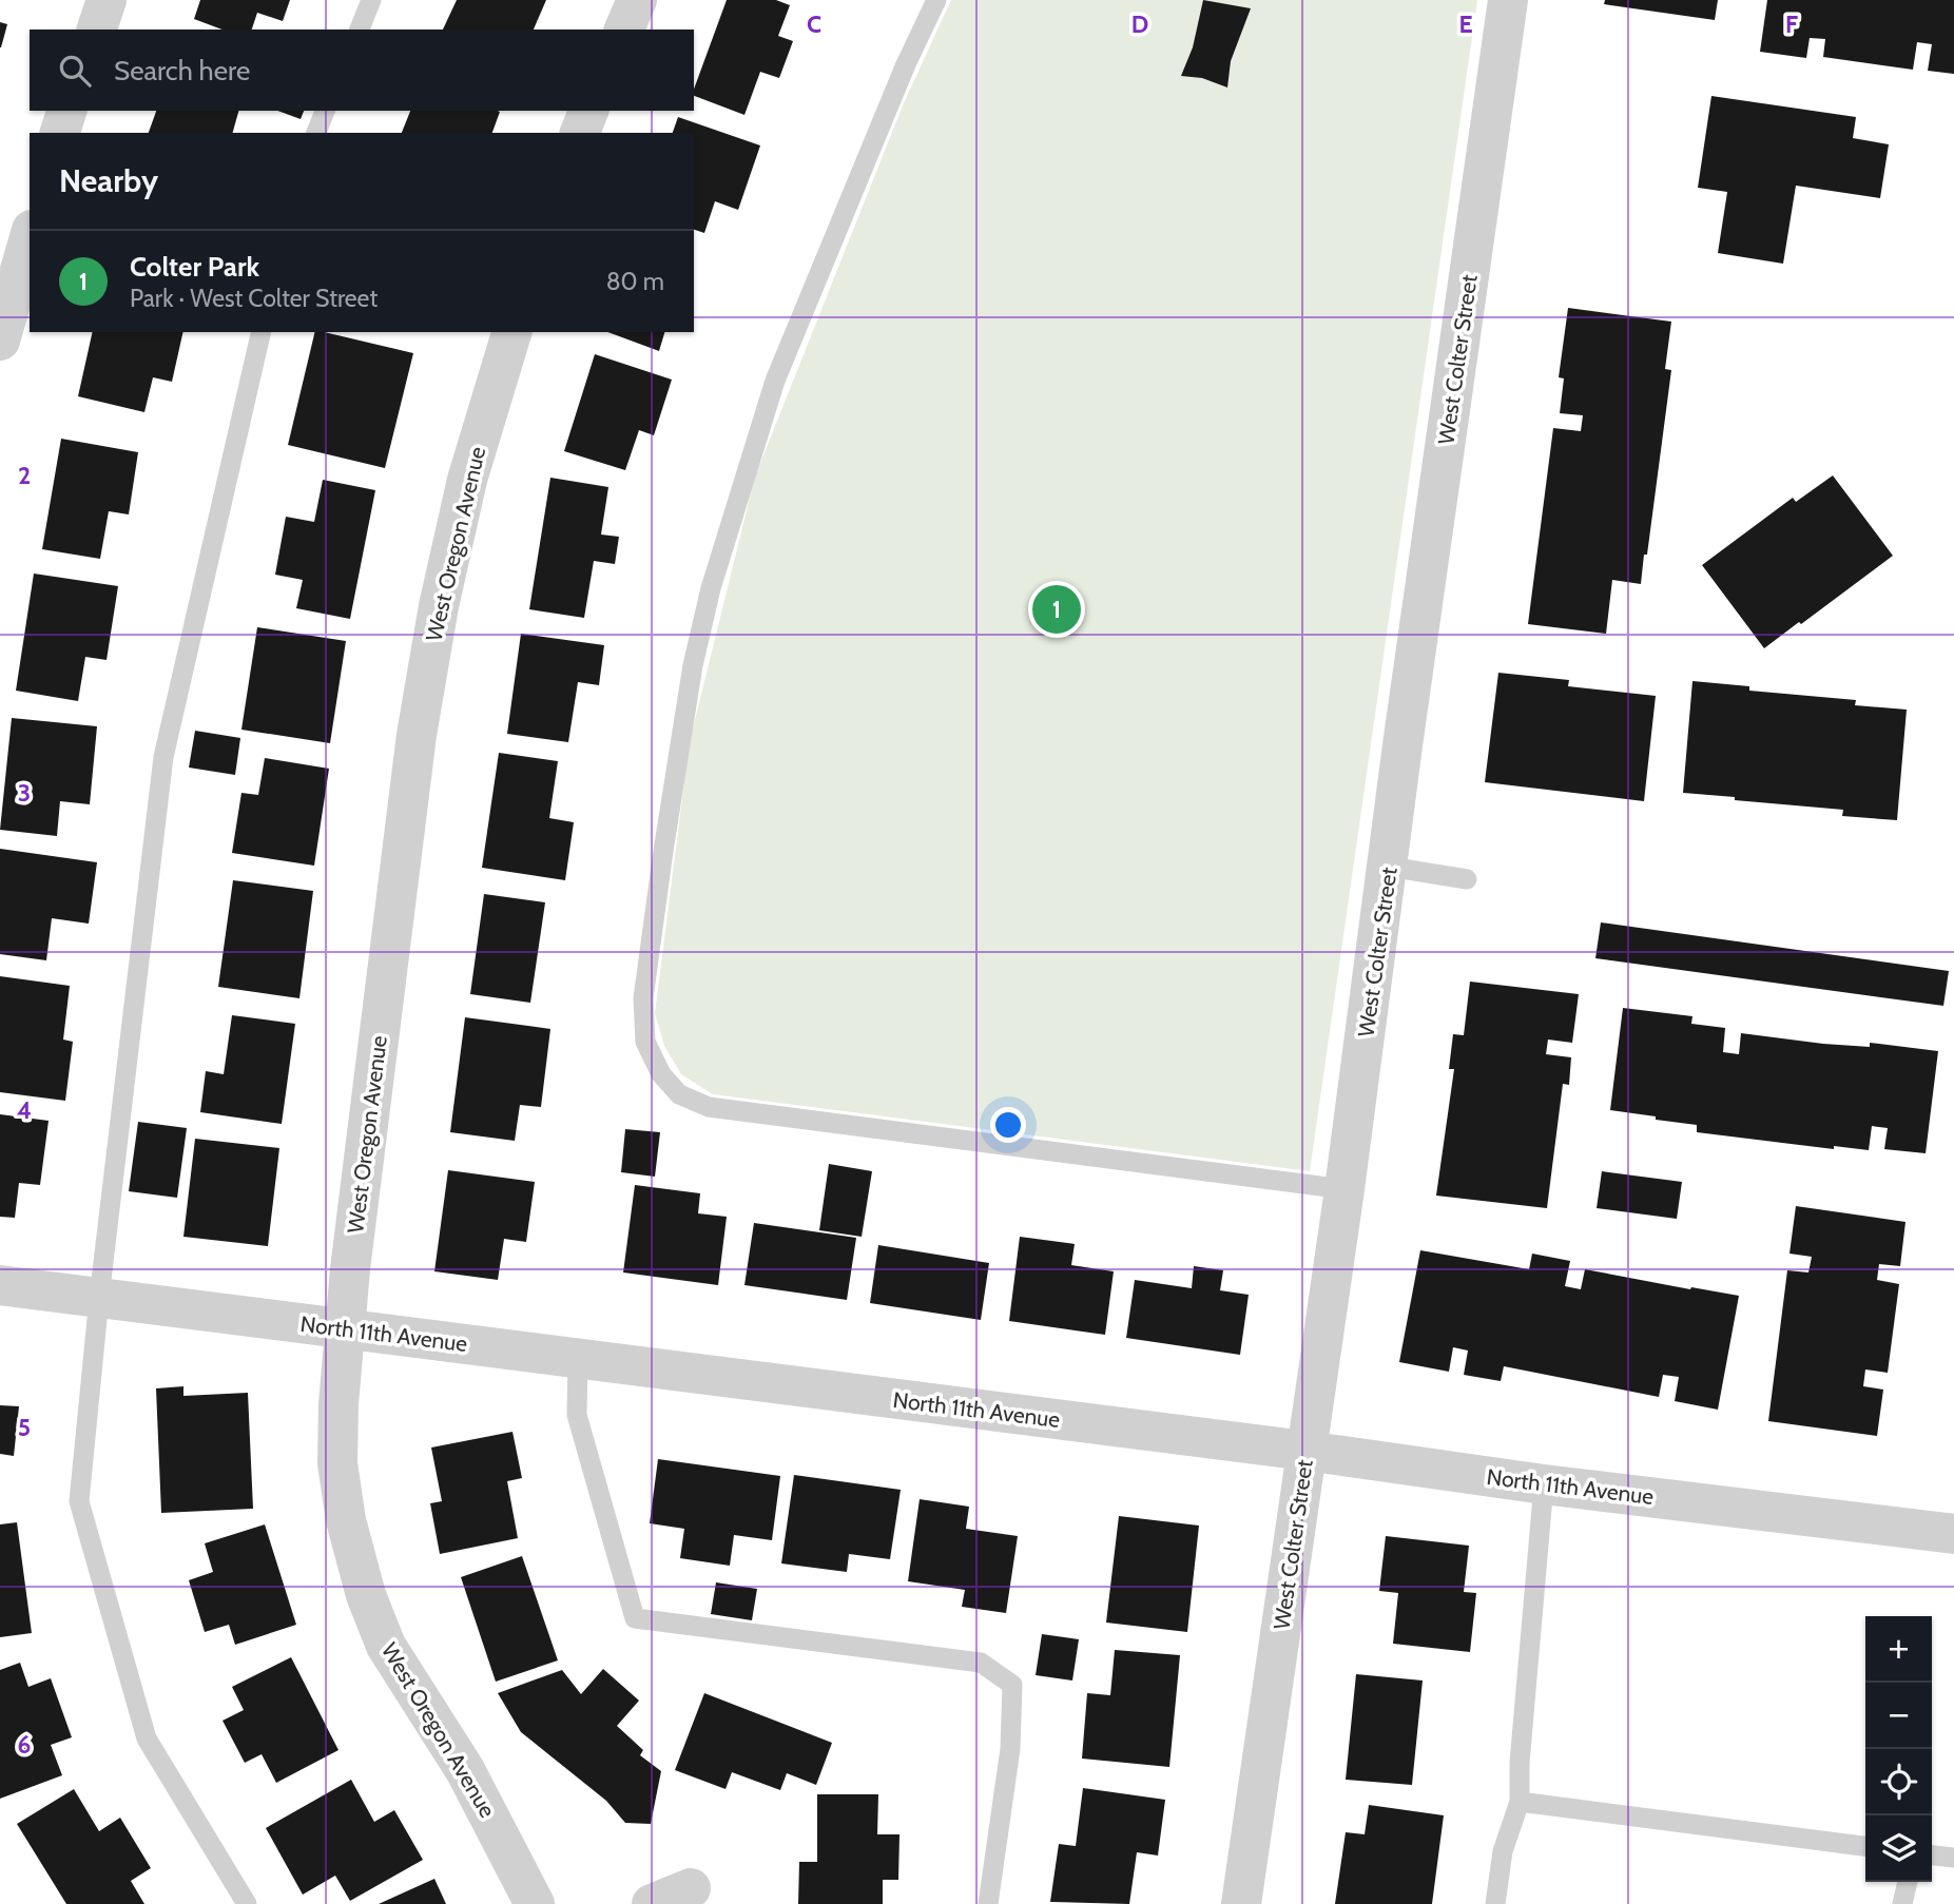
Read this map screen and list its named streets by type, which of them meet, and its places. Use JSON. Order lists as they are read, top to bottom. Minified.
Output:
{"streets":{"street":["West Colter Street","West Oregon Avenue","North 11th Avenue"]},"crossings":[["West Colter Street","North 11th Avenue"],["West Oregon Avenue","North 11th Avenue"]],"page":{"search":"Search here","heading":"Nearby","list":[{"mark":"1","name":"Colter Park","note":"Park · West Colter Street","value":"80 m"}],"pins":"1","map_buttons":["+","−"]},"grid":{"columns":["C","D","E","F"],"rows":["2","3","4","5","6"]}}
